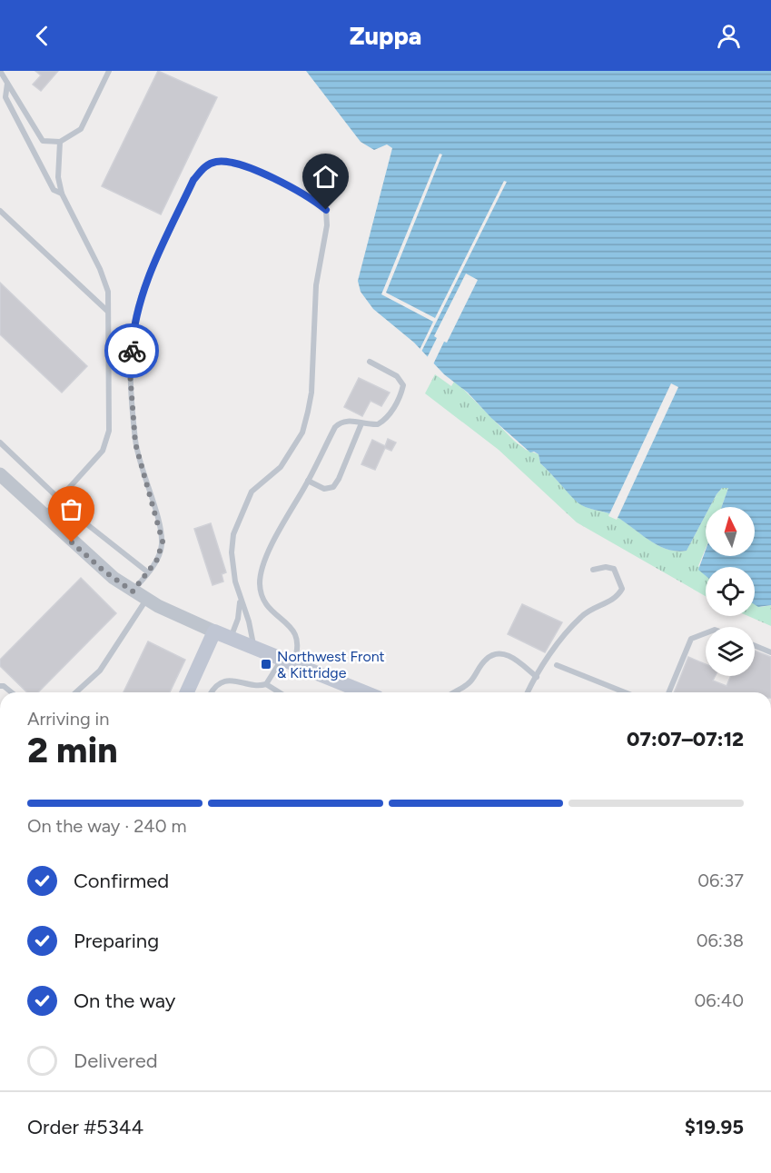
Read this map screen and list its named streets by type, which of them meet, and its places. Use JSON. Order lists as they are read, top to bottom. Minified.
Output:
{"places":{"transit":["Northwest Front & Kittridge"]},"north":"top","page":{"header":"Zuppa","heading":["2 min","Arriving in","07:07–07:12"],"panel":["Order #5344","$19.95"],"bar":"On the way · 240 m","list":[["Confirmed","06:37"],["Preparing","06:38"],["On the way","06:40"],"Delivered"]}}
